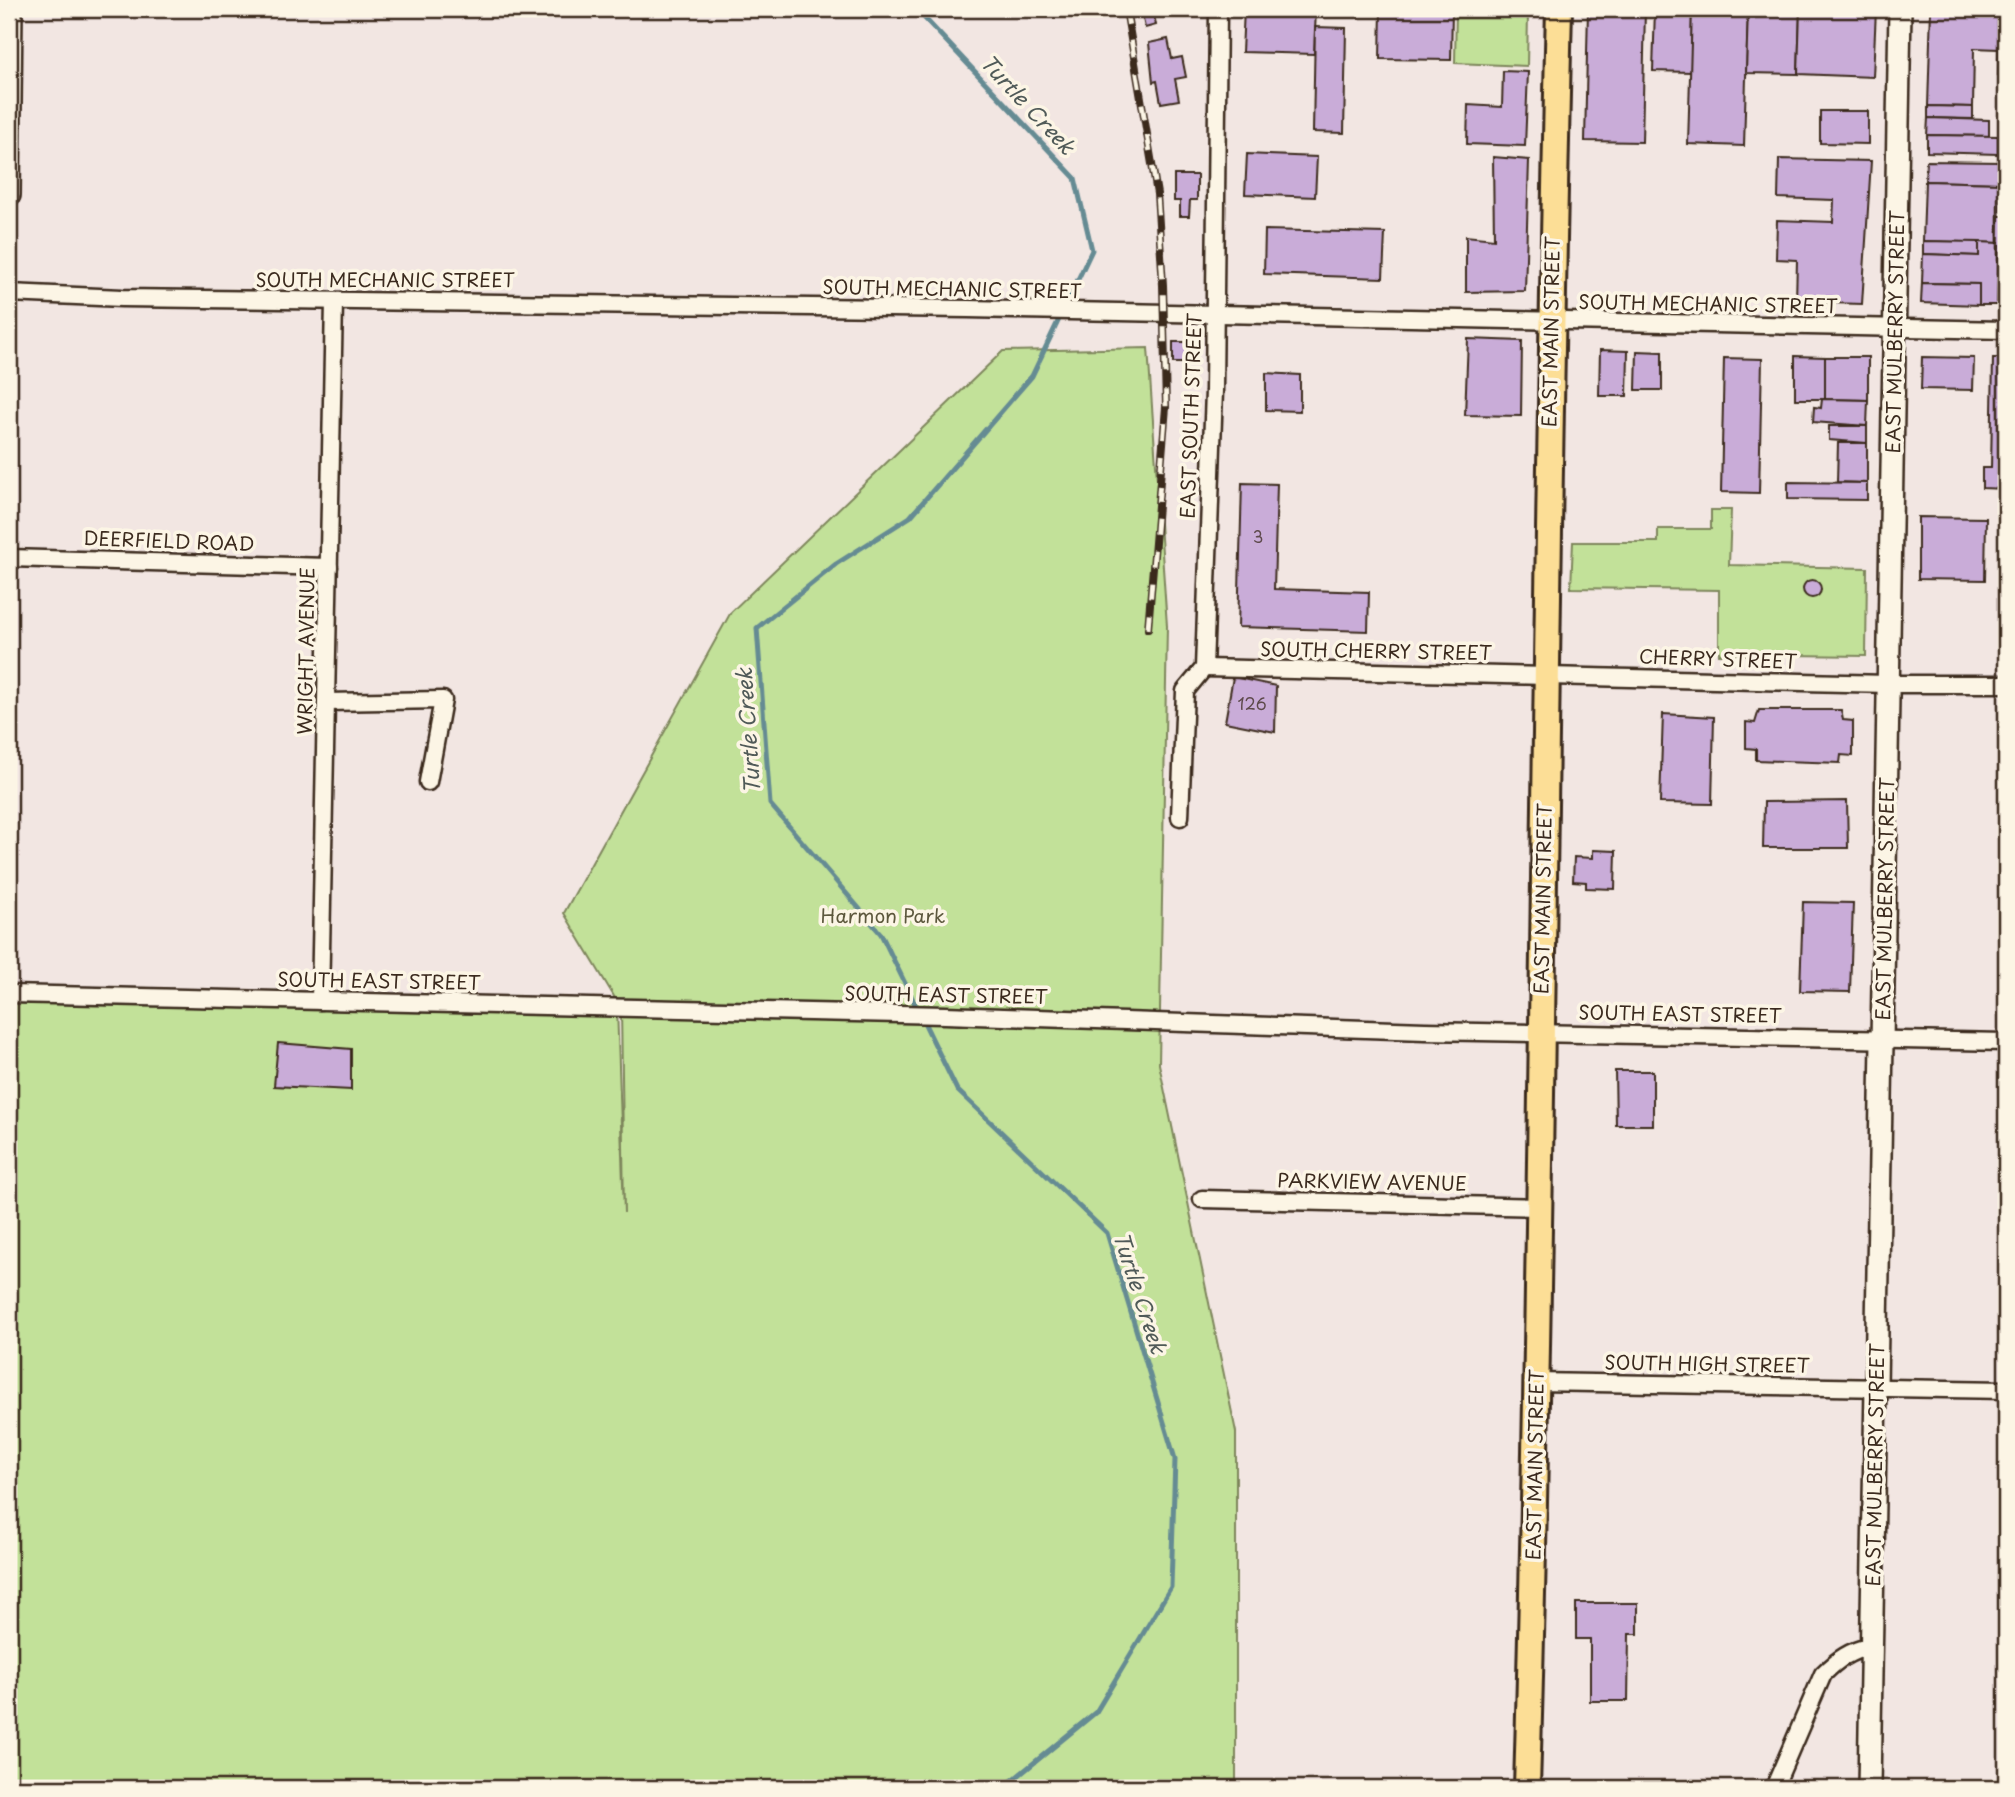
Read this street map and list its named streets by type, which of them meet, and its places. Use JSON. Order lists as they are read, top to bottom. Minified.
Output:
{"streets":{"main road":["EAST MAIN STREET"],"street":["SOUTH MECHANIC STREET","EAST MULBERRY STREET","EAST SOUTH STREET","DEERFIELD ROAD","WRIGHT AVENUE","SOUTH CHERRY STREET","CHERRY STREET","SOUTH EAST STREET","PARKVIEW AVENUE","SOUTH HIGH STREET"]},"crossings":[["SOUTH MECHANIC STREET","EAST MAIN STREET"],["SOUTH MECHANIC STREET","EAST MULBERRY STREET"],["SOUTH MECHANIC STREET","EAST SOUTH STREET"],["SOUTH MECHANIC STREET","WRIGHT AVENUE"],["EAST MAIN STREET","SOUTH CHERRY STREET"],["EAST MAIN STREET","CHERRY STREET"],["EAST MAIN STREET","SOUTH EAST STREET"],["EAST MAIN STREET","PARKVIEW AVENUE"],["EAST MAIN STREET","SOUTH HIGH STREET"],["EAST MULBERRY STREET","CHERRY STREET"],["EAST MULBERRY STREET","SOUTH EAST STREET"],["EAST MULBERRY STREET","SOUTH HIGH STREET"],["EAST SOUTH STREET","SOUTH CHERRY STREET"],["DEERFIELD ROAD","WRIGHT AVENUE"],["WRIGHT AVENUE","SOUTH EAST STREET"],["SOUTH CHERRY STREET","CHERRY STREET"]],"water":["Turtle Creek"],"parks":["Harmon Park"],"house_numbers":["3","126"]}
